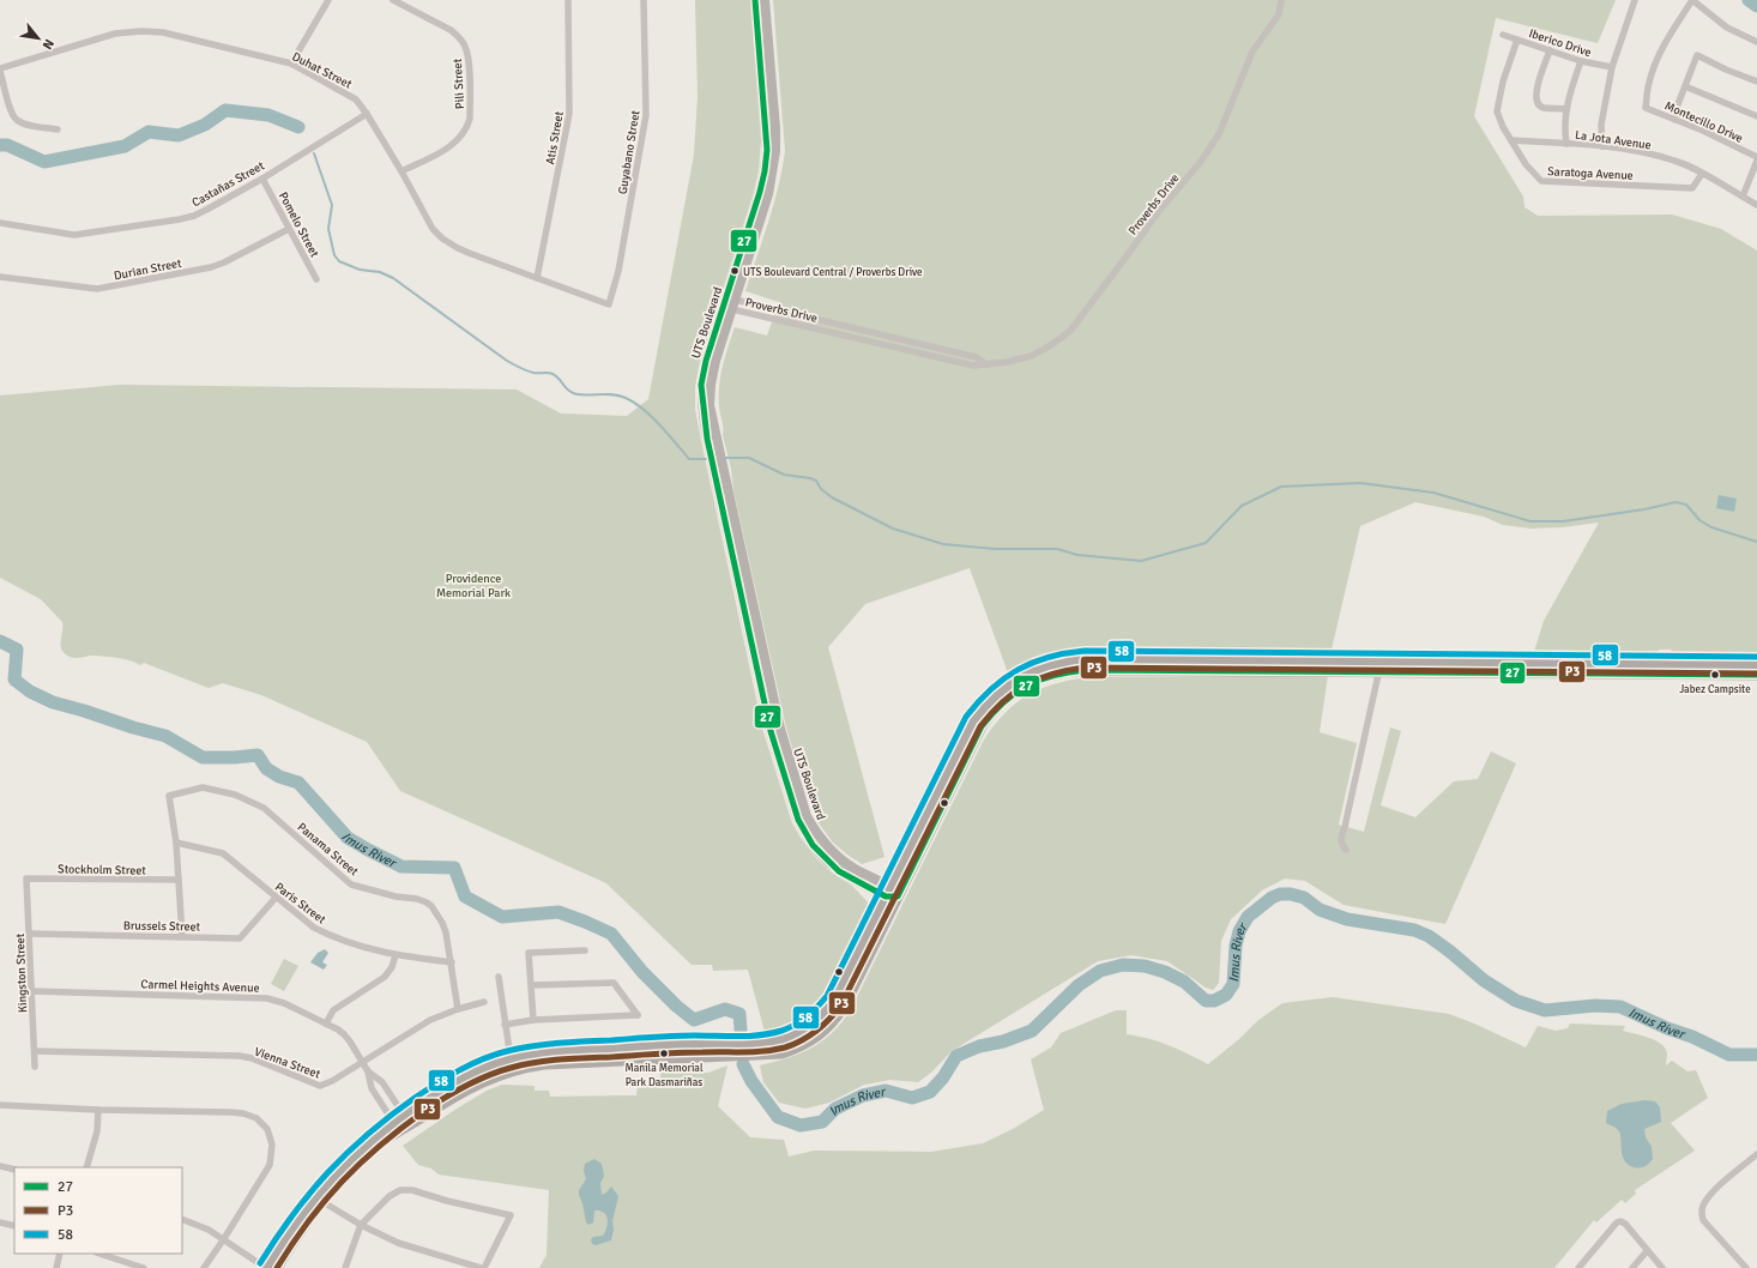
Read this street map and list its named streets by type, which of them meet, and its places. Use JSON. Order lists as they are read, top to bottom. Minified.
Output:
{"streets":{"main road":["UTS Boulevard"],"street":["Iberico Drive","Duhat Street","Pili Street","Montecillo Drive","Atis Street","La Jota Avenue","Guyabano Street","Saratoga Avenue","Castañas Street","Proverbs Drive","Pomelo Street","Durian Street","Panama Street","Stockholm Street","Paris Street","Brussels Street","Kingston Street","Carmel Heights Avenue","Vienna Street"]},"crossings":[["Iberico Drive","Saratoga Avenue"],["Duhat Street","Pili Street"],["Duhat Street","Atis Street"],["Duhat Street","Guyabano Street"],["Duhat Street","Castañas Street"],["La Jota Avenue","Saratoga Avenue"],["Castañas Street","Pomelo Street"],["Proverbs Drive","UTS Boulevard"],["Pomelo Street","Durian Street"],["Panama Street","Paris Street"],["Panama Street","Vienna Street"],["Stockholm Street","Kingston Street"],["Paris Street","Brussels Street"],["Brussels Street","Kingston Street"],["Kingston Street","Carmel Heights Avenue"],["Kingston Street","Vienna Street"],["Carmel Heights Avenue","Vienna Street"]],"water":["Imus River"],"parks":["Providence Memorial Park"],"places":["UTS Boulevard Central / Proverbs Drive","Jabez Campsite","Manila Memorial Park Dasmariñas"],"lines":["transit line 27","transit line 58","transit line P3"],"legend":["27","P3","58"],"north":"bottom right"}
